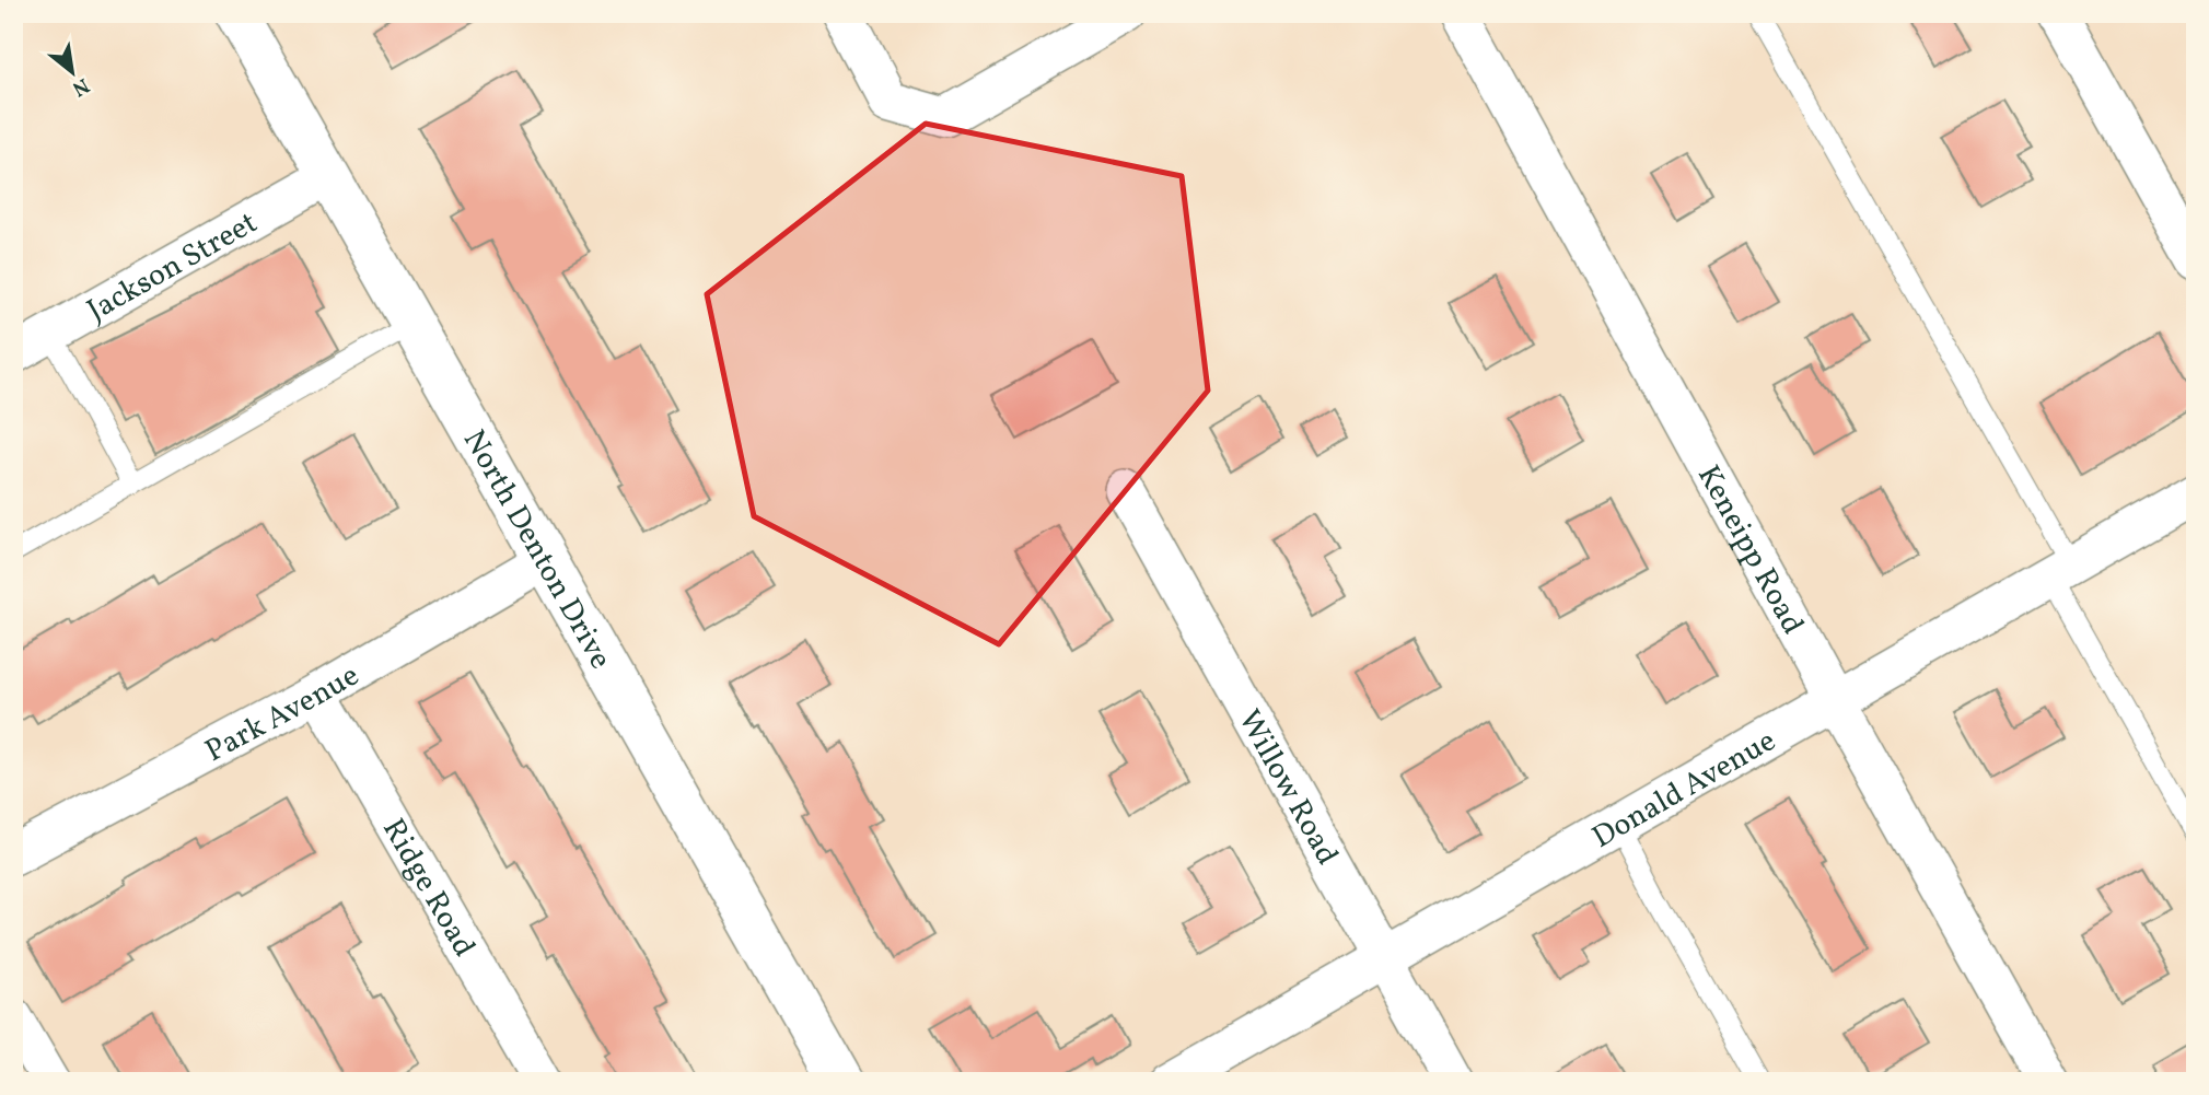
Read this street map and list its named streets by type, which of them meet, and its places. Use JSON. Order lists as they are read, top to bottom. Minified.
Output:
{"streets":{"street":["Jackson Street","North Denton Drive","Keneipp Road","Park Avenue","Willow Road","Donald Avenue","Ridge Road"]},"crossings":[["Jackson Street","North Denton Drive"],["North Denton Drive","Park Avenue"],["Keneipp Road","Donald Avenue"],["Park Avenue","Ridge Road"],["Willow Road","Donald Avenue"]],"north":"bottom right"}
